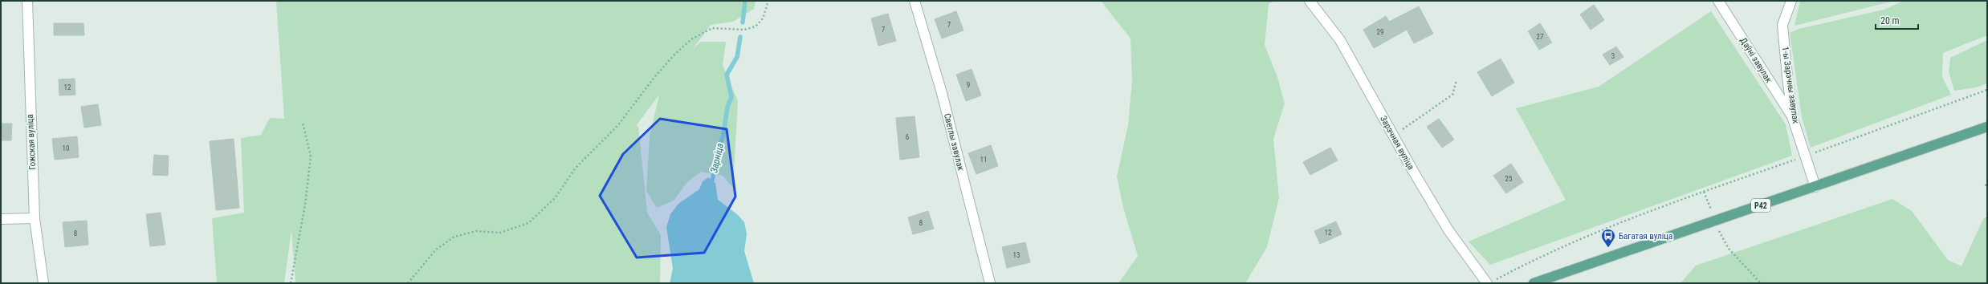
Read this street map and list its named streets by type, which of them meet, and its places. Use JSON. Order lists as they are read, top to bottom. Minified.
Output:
{"streets":{"main road":["Р42"],"street":["Даўні завулак","1-ы Зарэчны завулак","Гожская вуліца","Светлы завулак","Зарэчная вуліца"]},"crossings":[["Даўні завулак","1-ы Зарэчны завулак"],["1-ы Зарэчны завулак","Р42"]],"water":["Зарніца"],"places":{"bus stop":["Багатая вуліца"]},"house_numbers":["7","7","29","27","3","9","12","6","10","11","25","8","12","8","13"],"scale_bar":"20 m"}
